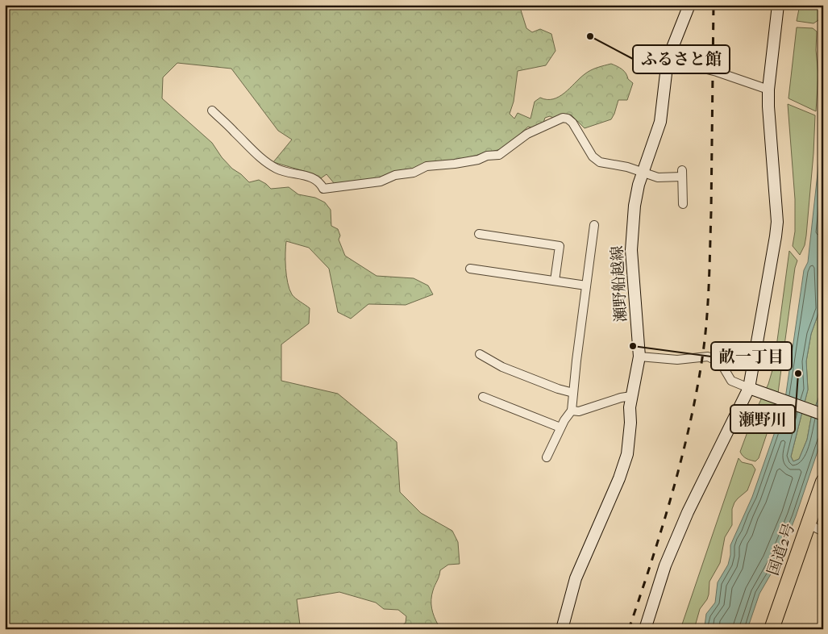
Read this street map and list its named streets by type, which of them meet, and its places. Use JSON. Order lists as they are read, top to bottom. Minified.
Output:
{"streets":{"highway":["国道2号"],"street":["瀬野船越線"]},"places":["ふるさと館","畝一丁目","瀬野川"]}
